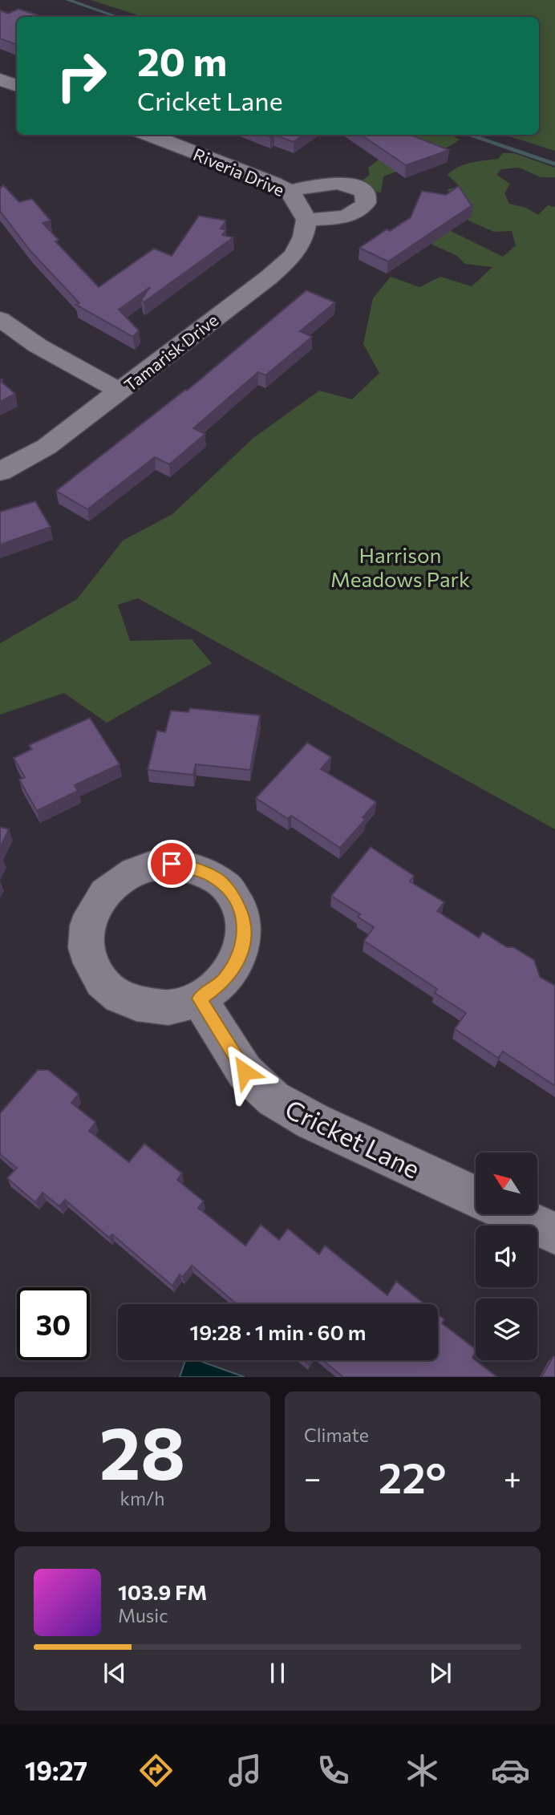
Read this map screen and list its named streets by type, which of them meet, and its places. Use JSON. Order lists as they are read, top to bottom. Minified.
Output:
{"streets":{"street":["Riveria Drive","Tamarisk Drive","Cricket Lane"]},"crossings":[["Riveria Drive","Tamarisk Drive"]],"parks":["Harrison Meadows Park"],"north":"top left","page":{"turn":["20 m","Cricket Lane"],"limit":"30","trip":"19:28 · 1 min · 60 m","tile":[["28","km/h"],"Climate"],"heat":["−","22°","+"],"song":["103.9 FM","Music"],"tabs":"19:27"}}
